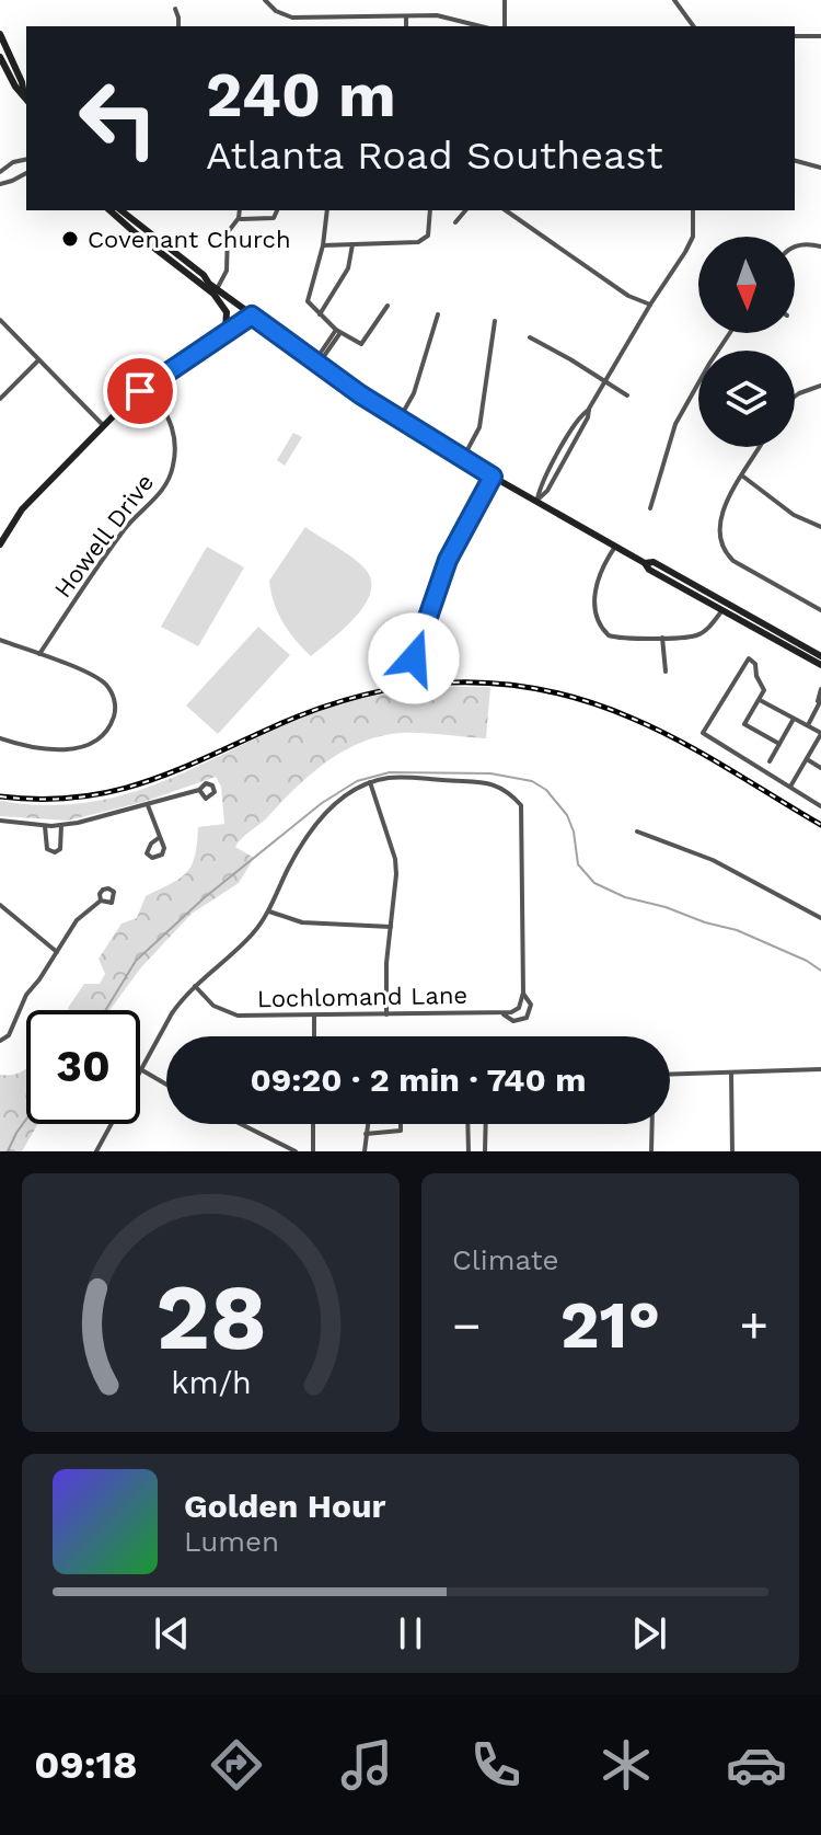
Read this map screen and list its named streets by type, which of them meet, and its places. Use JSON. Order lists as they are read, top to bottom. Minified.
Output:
{"streets":{"street":["Howell Drive","Lochlomand Lane"]},"places":["Covenant Church"],"north":"bottom","page":{"turn":["240 m","Atlanta Road Southeast"],"limit":"30","trip":"09:20 · 2 min · 740 m","tile":"Climate","heat":["−","21°","+"],"song":["Golden Hour","Lumen"],"tabs":"09:18","gauge":["28","km/h"]}}
